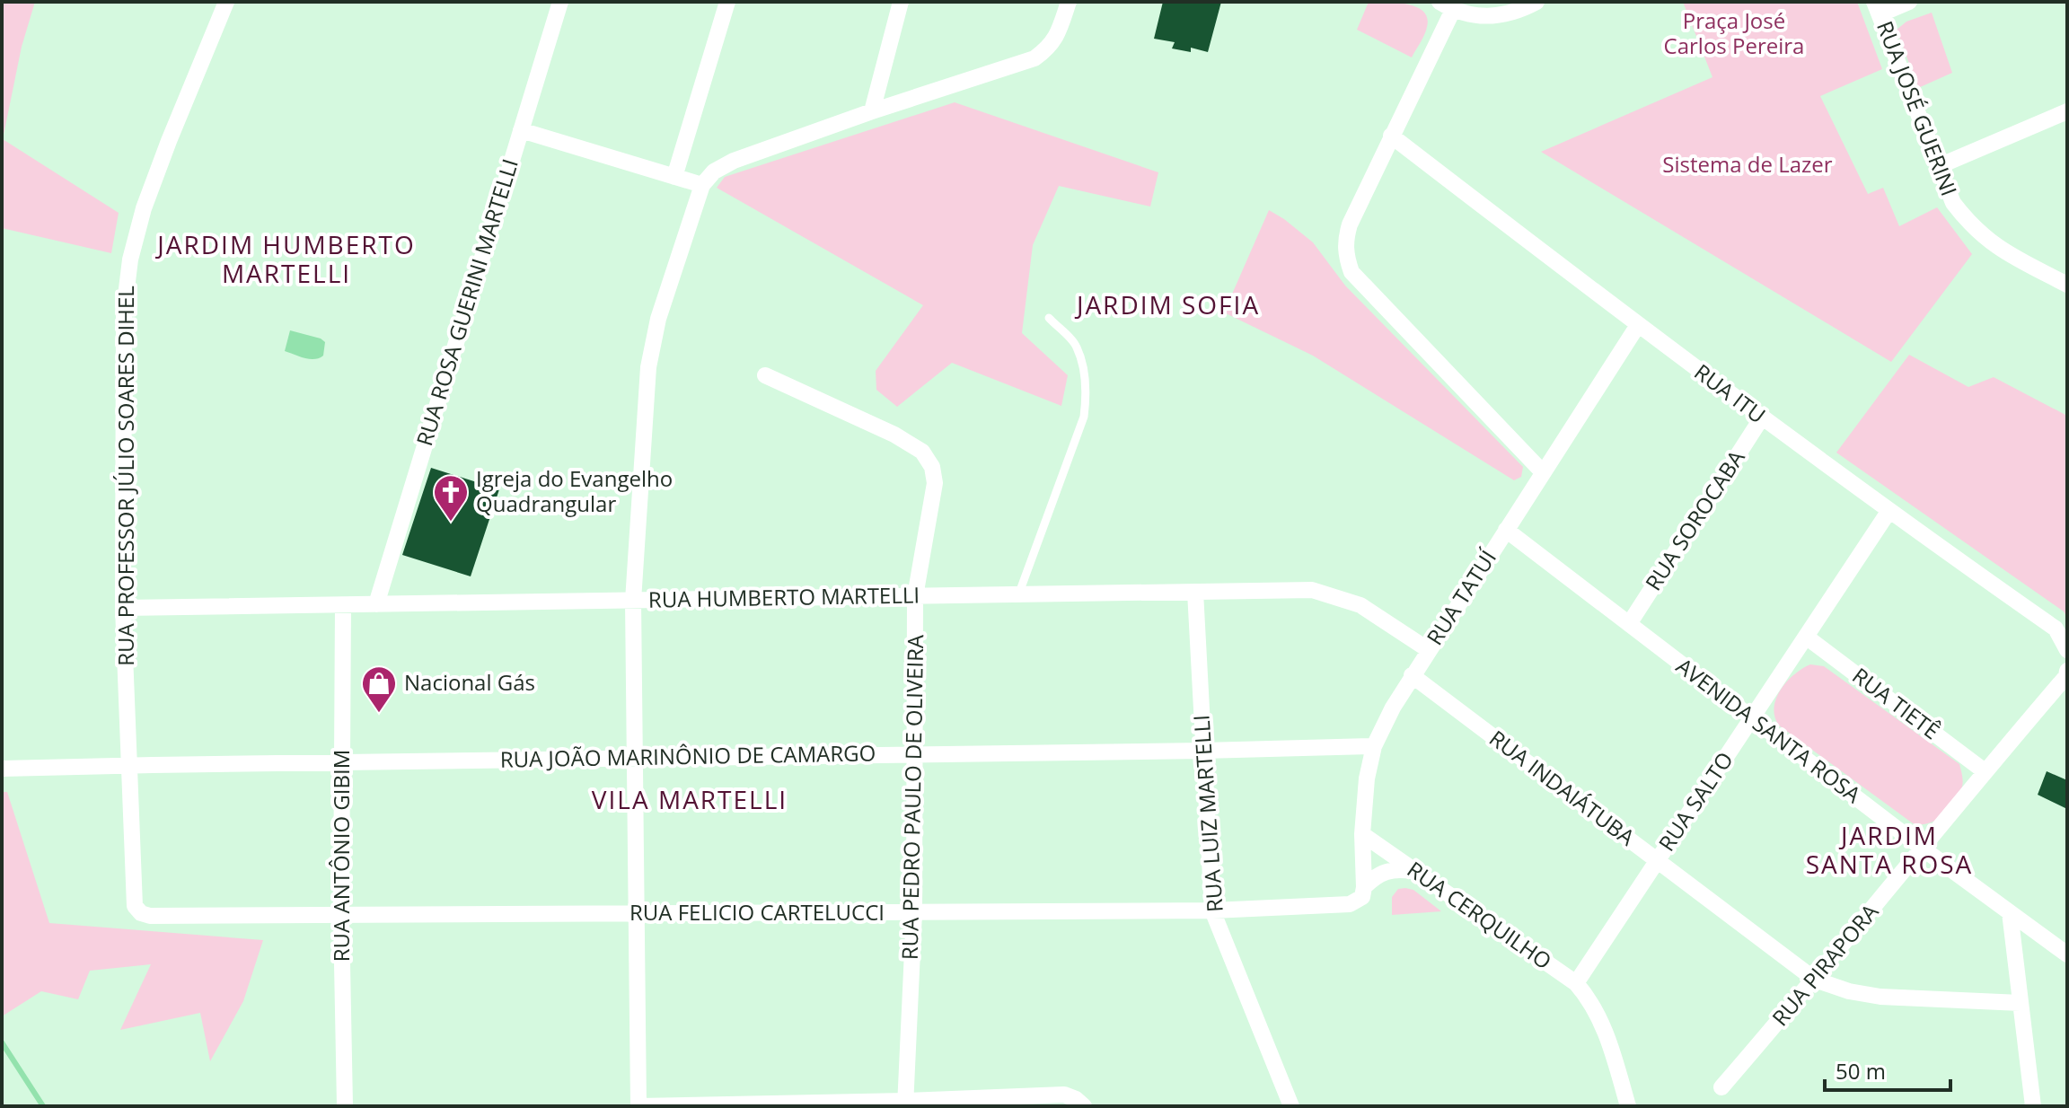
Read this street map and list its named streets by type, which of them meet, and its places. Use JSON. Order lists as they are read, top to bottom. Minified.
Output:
{"streets":{"street":["RUA JOSÉ GUERINI","RUA ROSA GUERINI MARTELLI","RUA ITU","RUA PROFESSOR JÚLIO SOARES DIHEL","RUA SOROCABA","RUA HUMBERTO MARTELLI","RUA TATUÍ","RUA TIETÊ","AVENIDA SANTA ROSA","RUA JOÃO MARINÔNIO DE CAMARGO","RUA INDAIÁTUBA","RUA PEDRO PAULO DE OLIVEIRA","RUA SALTO","RUA LUIZ MARTELLI","RUA ANTÔNIO GIBIM","RUA FELICIO CARTELUCCI","RUA CERQUILHO","RUA PIRAPORA"]},"crossings":[["RUA ROSA GUERINI MARTELLI","RUA HUMBERTO MARTELLI"],["RUA ITU","RUA SOROCABA"],["RUA ITU","RUA TATUÍ"],["RUA ITU","RUA SALTO"],["RUA PROFESSOR JÚLIO SOARES DIHEL","RUA HUMBERTO MARTELLI"],["RUA PROFESSOR JÚLIO SOARES DIHEL","RUA JOÃO MARINÔNIO DE CAMARGO"],["RUA PROFESSOR JÚLIO SOARES DIHEL","RUA FELICIO CARTELUCCI"],["RUA SOROCABA","AVENIDA SANTA ROSA"],["RUA HUMBERTO MARTELLI","RUA TATUÍ"],["RUA HUMBERTO MARTELLI","RUA PEDRO PAULO DE OLIVEIRA"],["RUA HUMBERTO MARTELLI","RUA LUIZ MARTELLI"],["RUA HUMBERTO MARTELLI","RUA ANTÔNIO GIBIM"],["RUA TATUÍ","AVENIDA SANTA ROSA"],["RUA TATUÍ","RUA JOÃO MARINÔNIO DE CAMARGO"],["RUA TATUÍ","RUA INDAIÁTUBA"],["RUA TATUÍ","RUA FELICIO CARTELUCCI"],["RUA TATUÍ","RUA CERQUILHO"],["RUA TIETÊ","RUA SALTO"],["RUA TIETÊ","RUA PIRAPORA"],["AVENIDA SANTA ROSA","RUA SALTO"],["AVENIDA SANTA ROSA","RUA PIRAPORA"],["RUA JOÃO MARINÔNIO DE CAMARGO","RUA PEDRO PAULO DE OLIVEIRA"],["RUA JOÃO MARINÔNIO DE CAMARGO","RUA LUIZ MARTELLI"],["RUA JOÃO MARINÔNIO DE CAMARGO","RUA ANTÔNIO GIBIM"],["RUA INDAIÁTUBA","RUA SALTO"],["RUA INDAIÁTUBA","RUA PIRAPORA"],["RUA PEDRO PAULO DE OLIVEIRA","RUA FELICIO CARTELUCCI"],["RUA SALTO","RUA CERQUILHO"],["RUA LUIZ MARTELLI","RUA FELICIO CARTELUCCI"],["RUA ANTÔNIO GIBIM","RUA FELICIO CARTELUCCI"],["RUA FELICIO CARTELUCCI","RUA CERQUILHO"]],"districts":["JARDIM HUMBERTO MARTELLI","JARDIM SOFIA","VILA MARTELLI","JARDIM SANTA ROSA"],"parks":["Praça José Carlos Pereira","Sistema de Lazer"],"places":{"church":["Igreja do Evangelho Quadrangular"],"shop":["Nacional Gás"]},"scale_bar":"50 m"}
